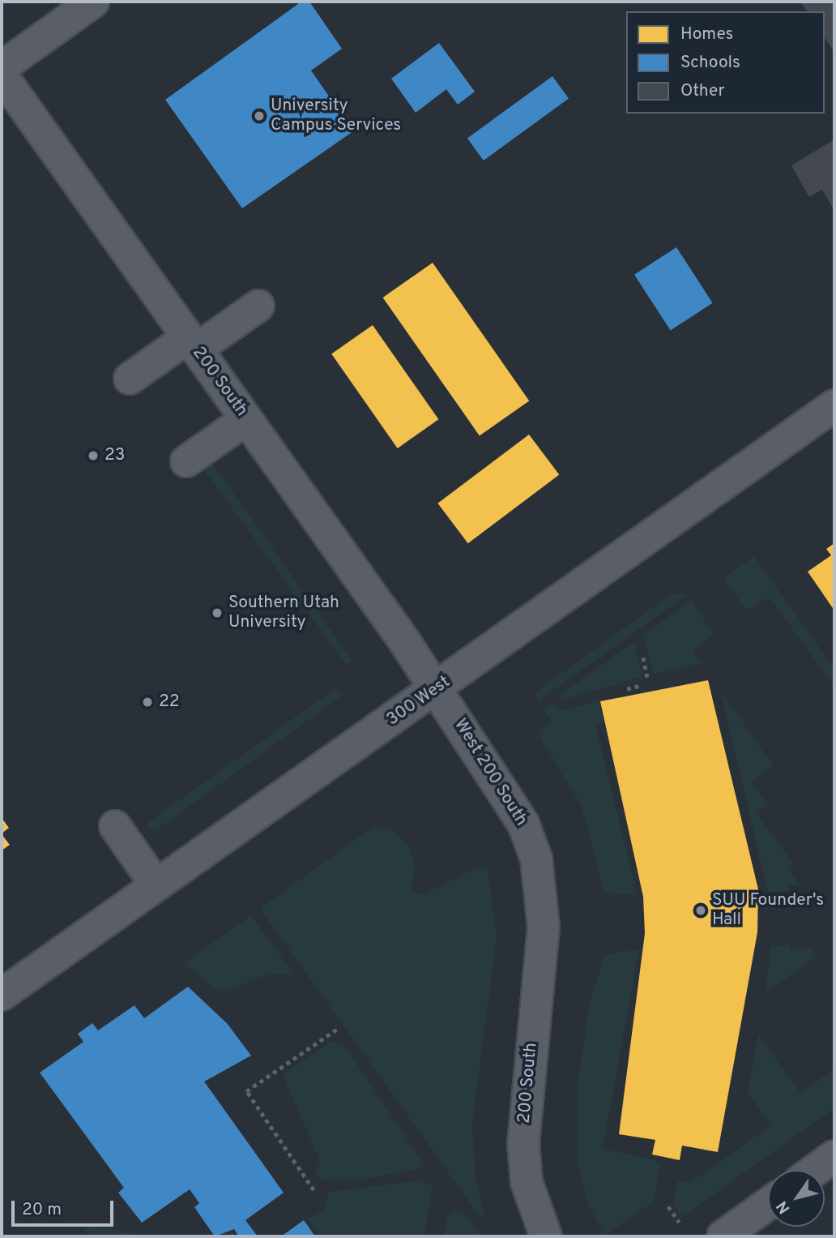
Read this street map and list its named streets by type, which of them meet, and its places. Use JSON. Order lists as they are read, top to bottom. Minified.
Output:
{"streets":{"street":["200 South","300 West","West 200 South"]},"crossings":[["200 South","300 West"],["200 South","West 200 South"],["300 West","West 200 South"]],"places":["University Campus Services","23","Southern Utah University","22","SUU Founder's Hall"],"legend":["Homes","Schools","Other"],"scale_bar":"20 m","north":"bottom left"}
